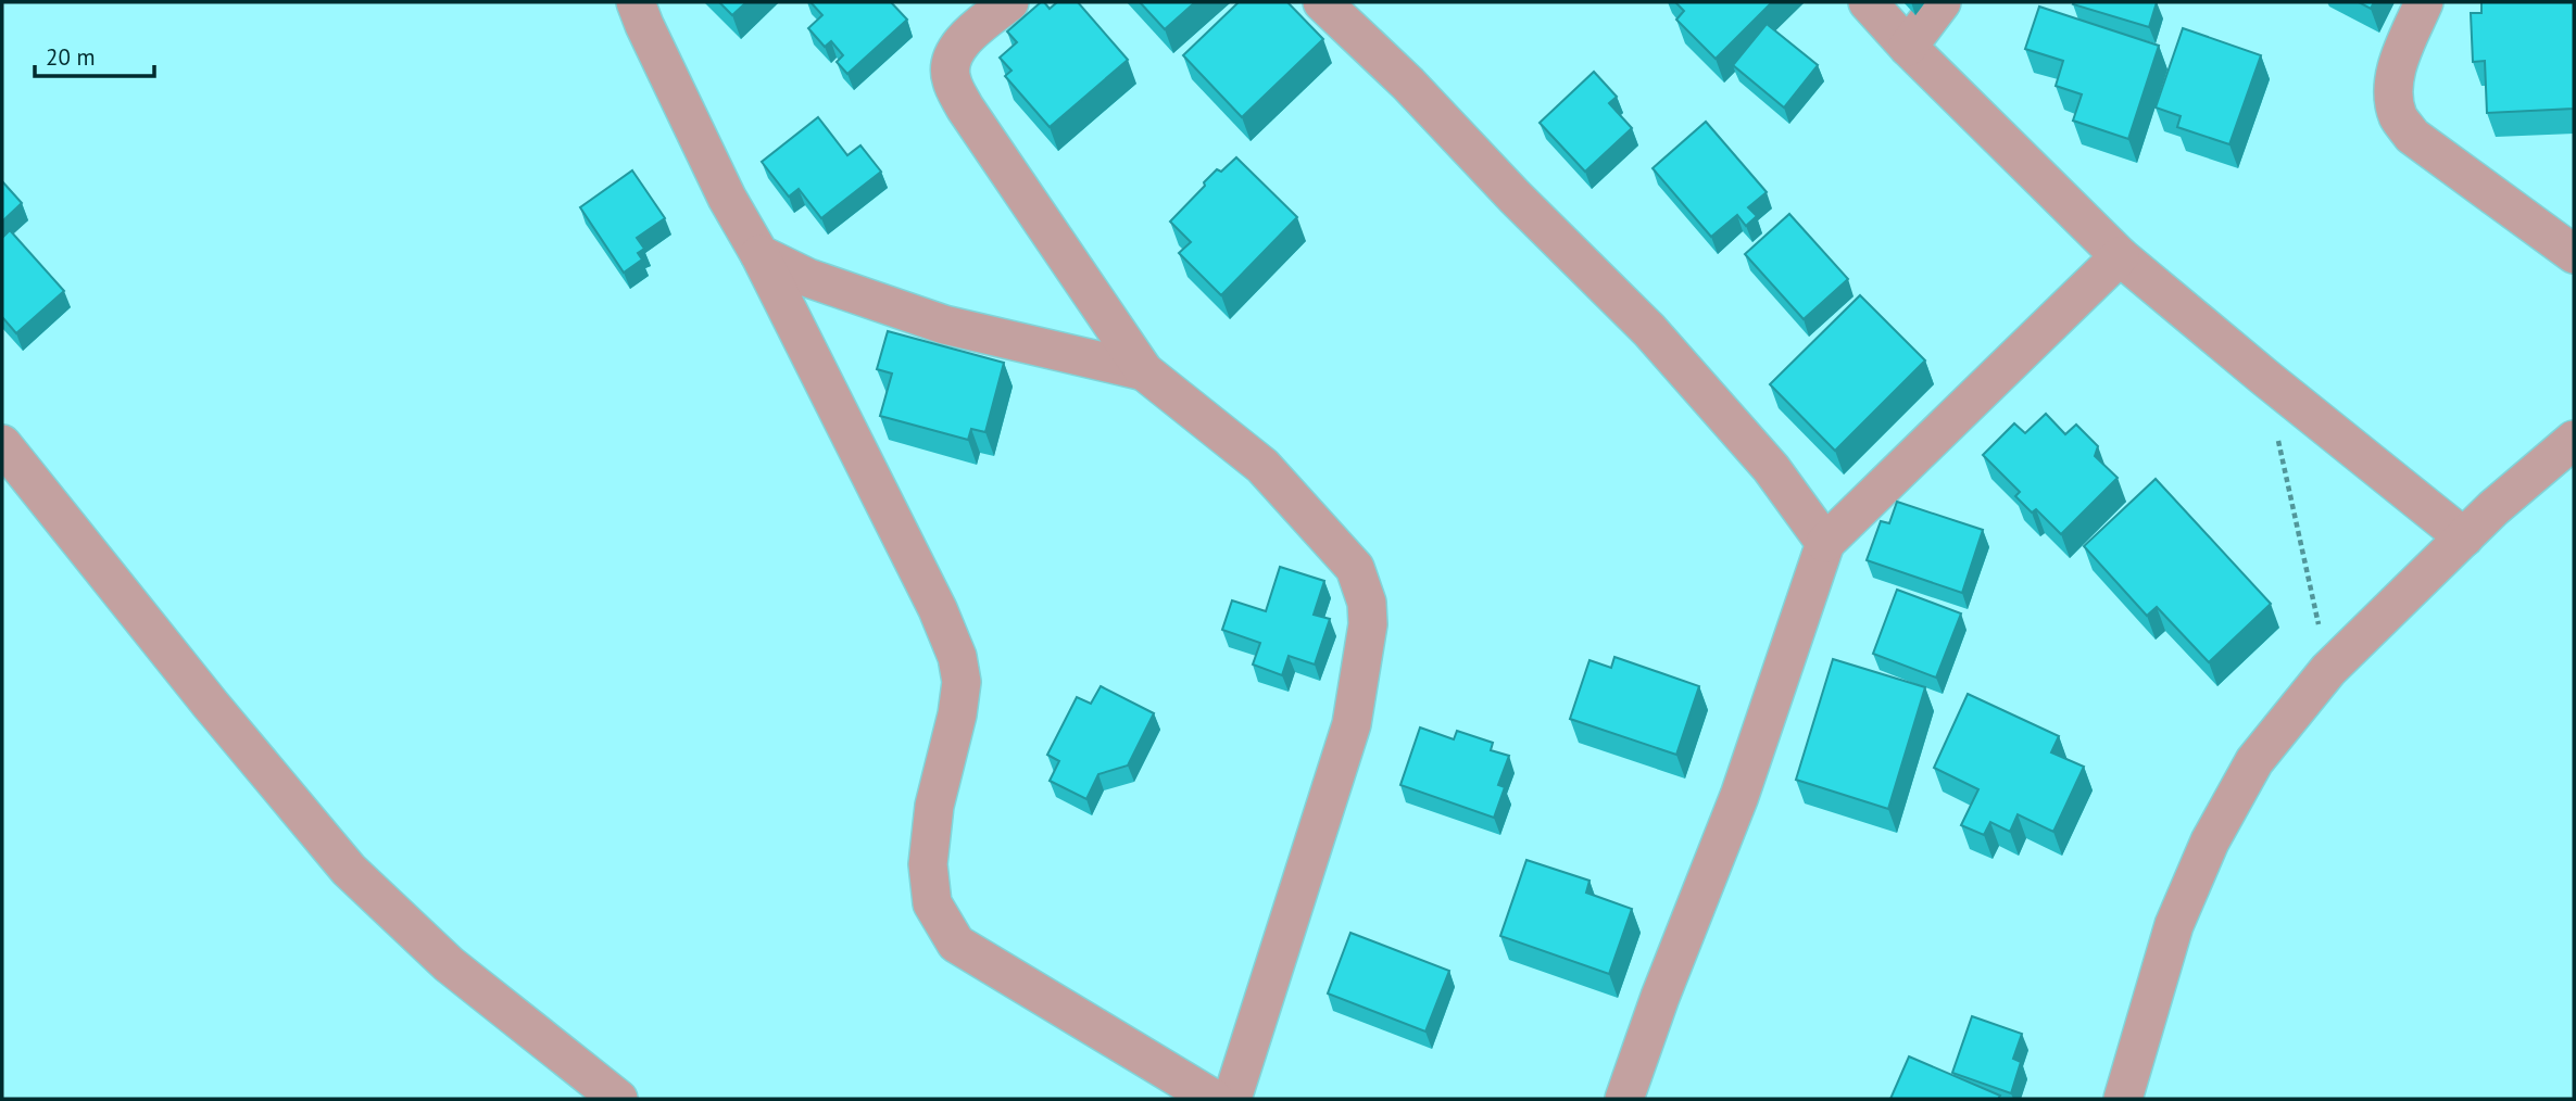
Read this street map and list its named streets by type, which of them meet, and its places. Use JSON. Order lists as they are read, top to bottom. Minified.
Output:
{"scale_bar":"20 m"}
